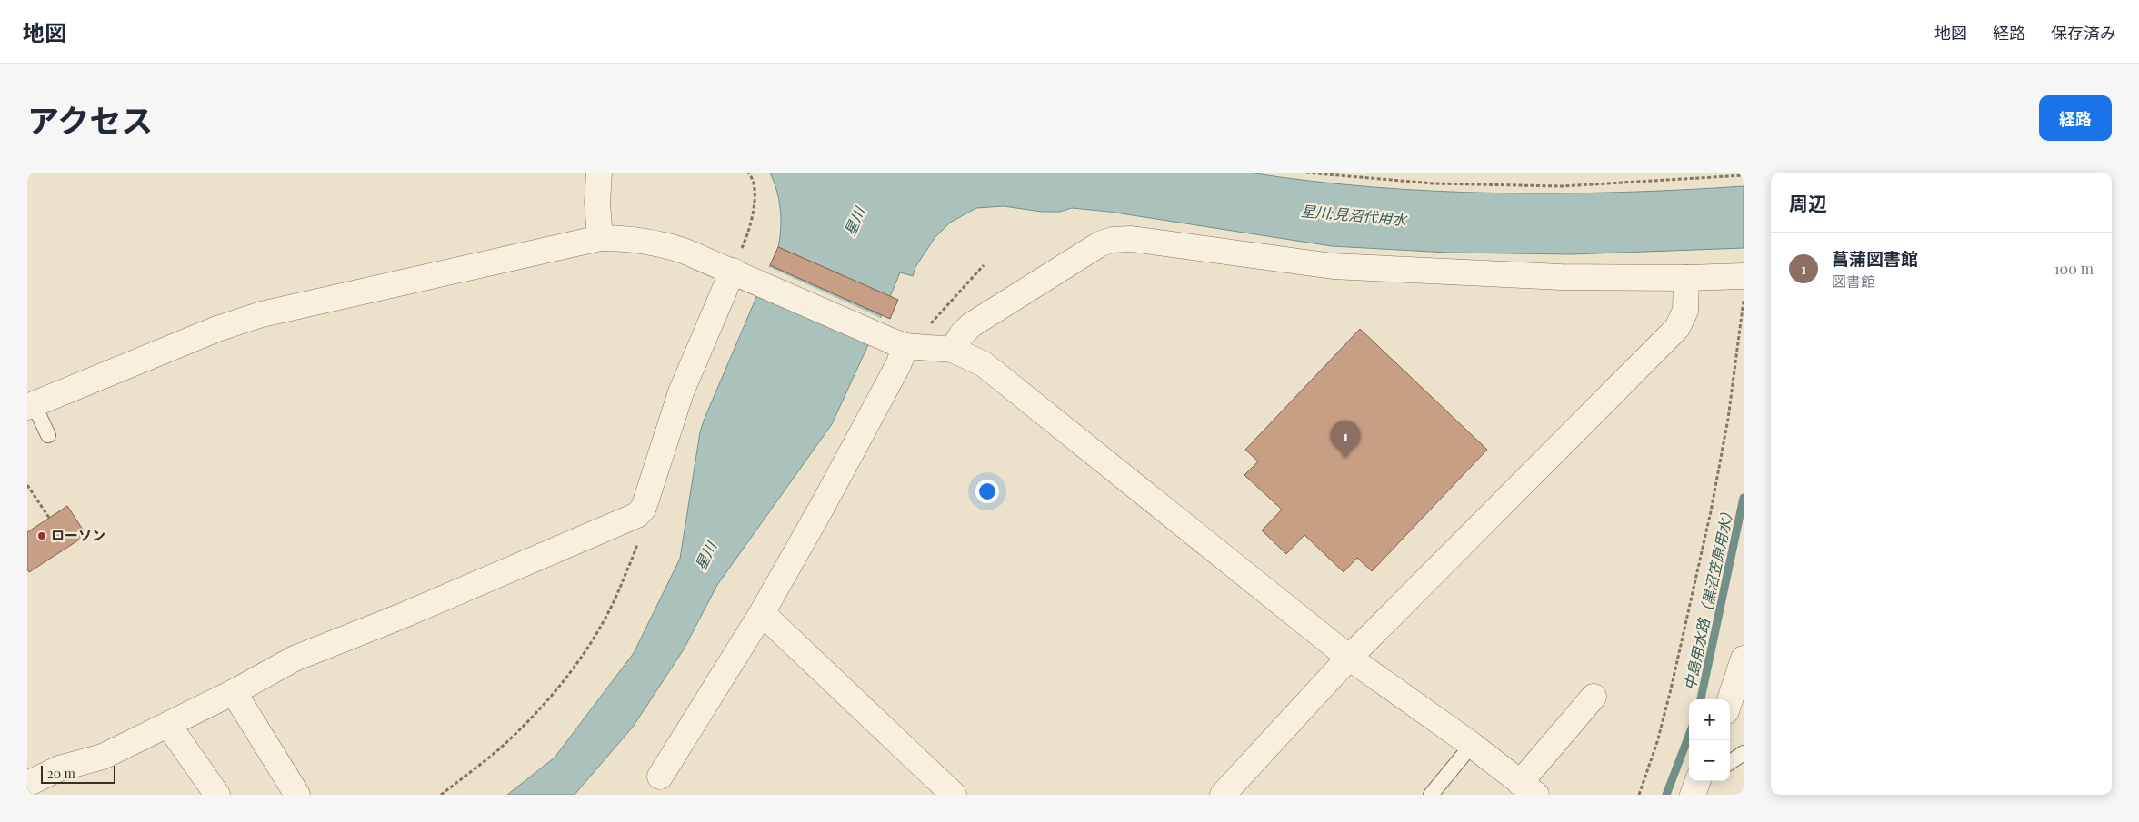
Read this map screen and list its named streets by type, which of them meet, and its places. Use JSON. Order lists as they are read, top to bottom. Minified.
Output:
{"water":["星川;見沼代用水","星川","中島用水路（黒沼笠原用水）"],"places":["ローソン"],"scale_bar":"20 m","page":{"header":"地図","nav":["地図","経路","保存済み"],"title":"アクセス","buttons":"経路","heading":"周辺","list":[{"mark":"1","name":"菖蒲図書館","note":"図書館","value":"100 m"}],"pins":"1","map_buttons":["+","−"],"scale":"20 m"}}
